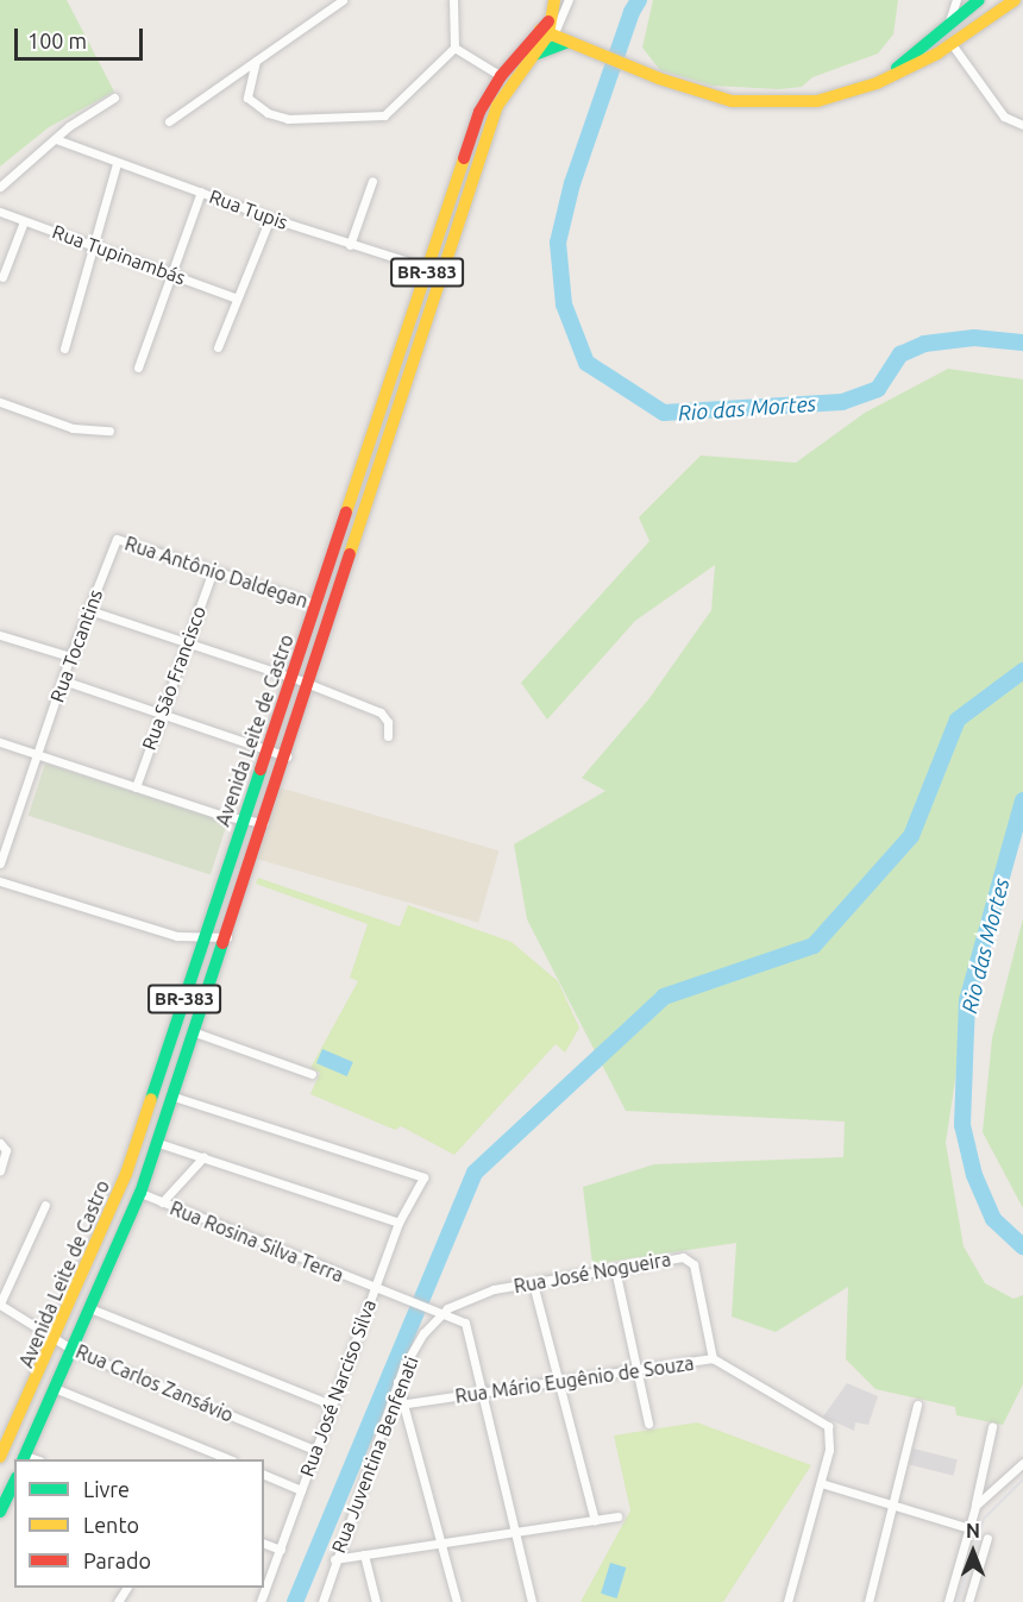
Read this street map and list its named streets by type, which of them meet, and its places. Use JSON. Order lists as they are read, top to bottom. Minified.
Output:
{"streets":{"main road":["BR-383","Avenida Leite de Castro"],"street":["Rua Tupis","Rua Tupinambás","Rua Antônio Daldegan","Rua Tocantins","Rua São Francisco","Rua Rosina Silva Terra","Rua José Nogueira","Rua Mário Eugênio de Souza","Rua Carlos Zansávio","Rua José Narciso Silva","Rua Juventina Benfenati"]},"crossings":[["Rua Tupis","Avenida Leite de Castro"],["BR-383","Avenida Leite de Castro"],["Rua Antônio Daldegan","Rua Tocantins"],["Rua Antônio Daldegan","Rua São Francisco"],["Rua Antônio Daldegan","Avenida Leite de Castro"],["Avenida Leite de Castro","Rua Rosina Silva Terra"],["Avenida Leite de Castro","Rua Carlos Zansávio"],["Avenida Leite de Castro","Rua José Narciso Silva"],["Rua Rosina Silva Terra","Rua José Nogueira"],["Rua Rosina Silva Terra","Rua Mário Eugênio de Souza"],["Rua Rosina Silva Terra","Rua José Narciso Silva"],["Rua Rosina Silva Terra","Rua Juventina Benfenati"],["Rua José Nogueira","Rua Mário Eugênio de Souza"],["Rua José Nogueira","Rua Juventina Benfenati"],["Rua Carlos Zansávio","Rua José Narciso Silva"]],"water":["Rio das Mortes"],"legend":["Livre","Lento","Parado"],"scale_bar":"100 m","north":"top"}
